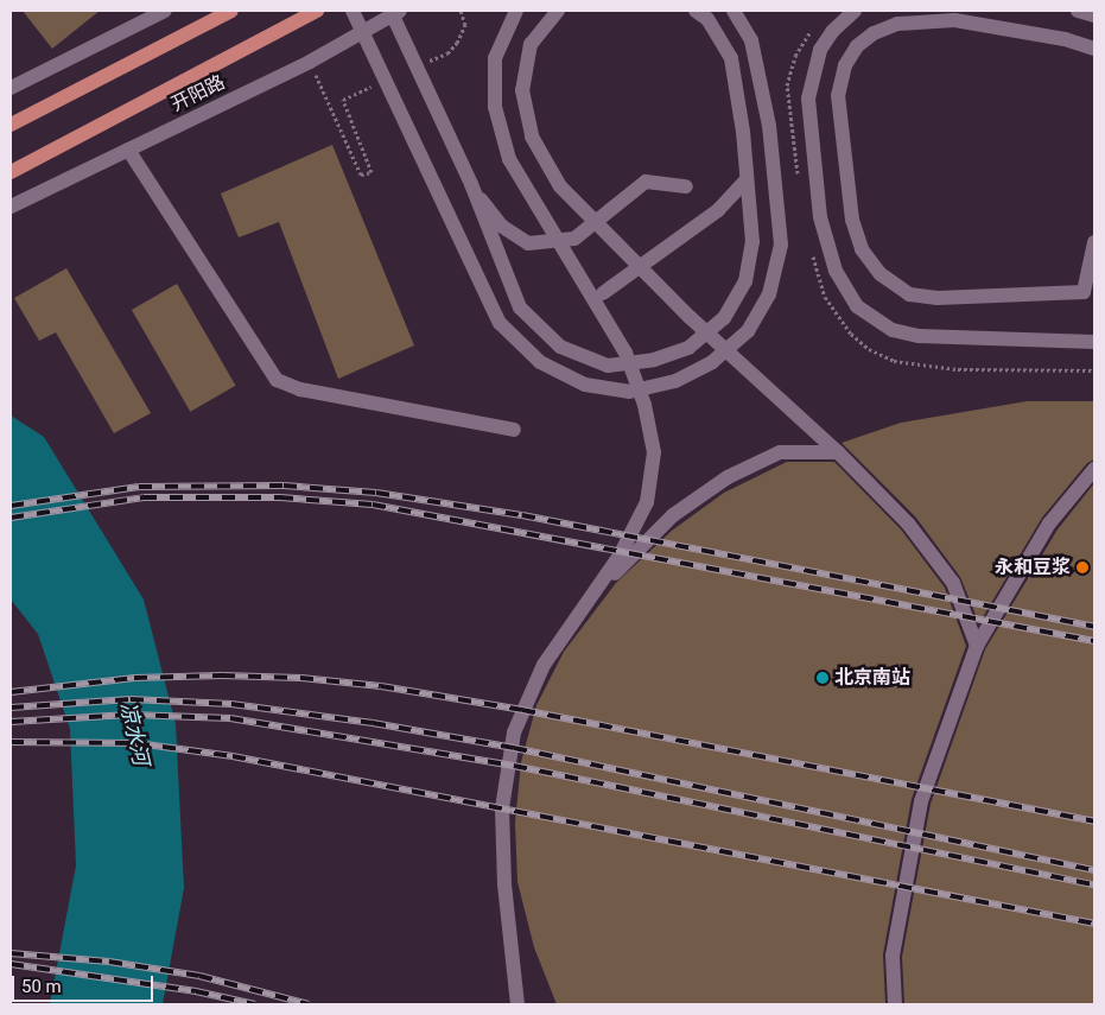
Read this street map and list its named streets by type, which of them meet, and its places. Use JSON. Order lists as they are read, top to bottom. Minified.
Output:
{"streets":{"main road":["开阳路"]},"water":["凉水河"],"places":["永和豆浆","北京南站"],"scale_bar":"50 m"}
